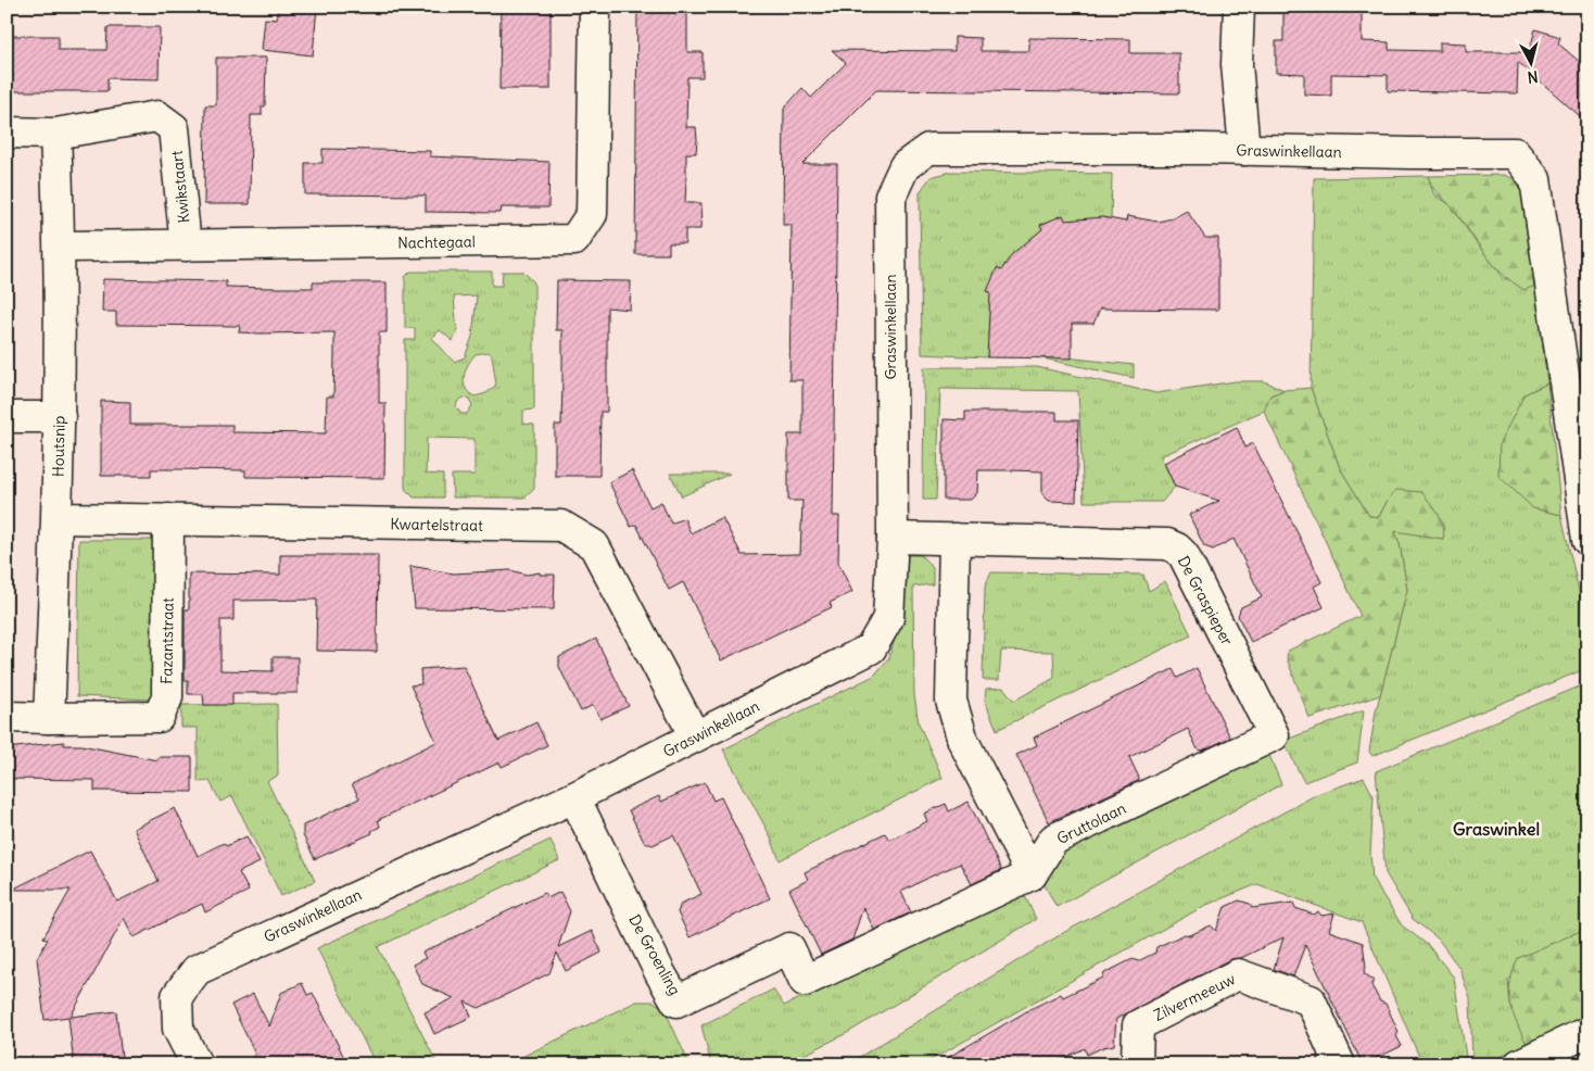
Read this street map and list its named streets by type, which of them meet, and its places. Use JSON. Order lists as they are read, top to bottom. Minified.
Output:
{"streets":{"street":["Graswinkellaan","Kwikstaart","Nachtegaal","Houtsnip","Kwartelstraat","De Graspieper","Fazantstraat","Gruttolaan","De Groenling","Zilvermeeuw"]},"crossings":[["Graswinkellaan","Kwartelstraat"],["Graswinkellaan","De Graspieper"],["Graswinkellaan","De Groenling"],["Kwikstaart","Nachtegaal"],["Kwikstaart","Houtsnip"],["Nachtegaal","Houtsnip"],["Houtsnip","Kwartelstraat"],["Houtsnip","Fazantstraat"],["Kwartelstraat","Fazantstraat"],["De Graspieper","Gruttolaan"],["Gruttolaan","De Groenling"]],"districts":["Graswinkel"],"north":"bottom"}
